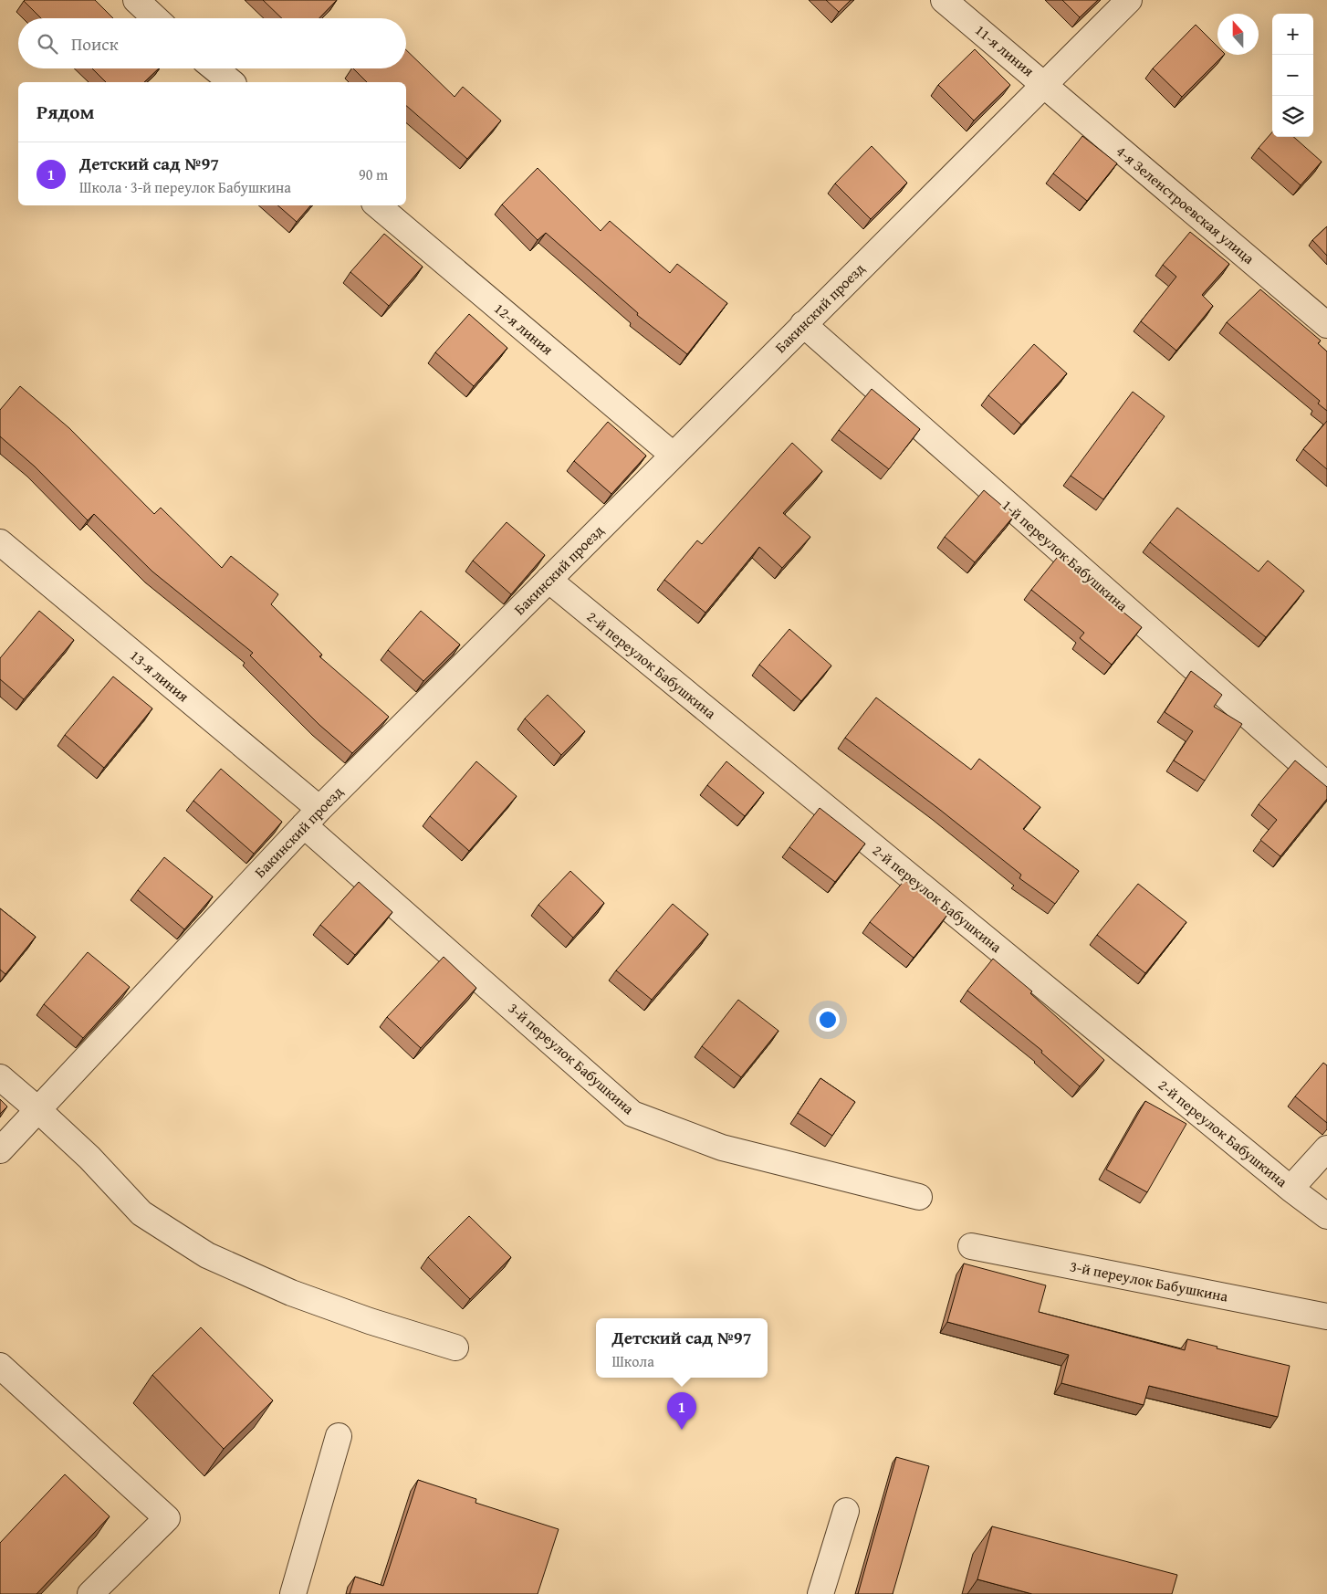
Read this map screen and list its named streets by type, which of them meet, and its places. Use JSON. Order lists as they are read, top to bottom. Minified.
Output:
{"streets":{"street":["11-я линия","4-я Зеленстроевская улица","Бакинский проезд","12-я линия","1-й переулок Бабушкина","2-й переулок Бабушкина","13-я линия","3-й переулок Бабушкина"]},"crossings":[["11-я линия","4-я Зеленстроевская улица"],["11-я линия","Бакинский проезд"],["4-я Зеленстроевская улица","Бакинский проезд"],["Бакинский проезд","12-я линия"],["Бакинский проезд","1-й переулок Бабушкина"],["Бакинский проезд","2-й переулок Бабушкина"],["Бакинский проезд","13-я линия"],["Бакинский проезд","3-й переулок Бабушкина"],["13-я линия","3-й переулок Бабушкина"]],"north":"top","page":{"map_buttons":["+","−"],"search":"Поиск","heading":"Рядом","list":[{"mark":"1","name":"Детский сад №97","note":"Школа · 3-й переулок Бабушкина","value":"90 m"}],"popup":["Детский сад №97","Школа"],"pins":"1"}}
